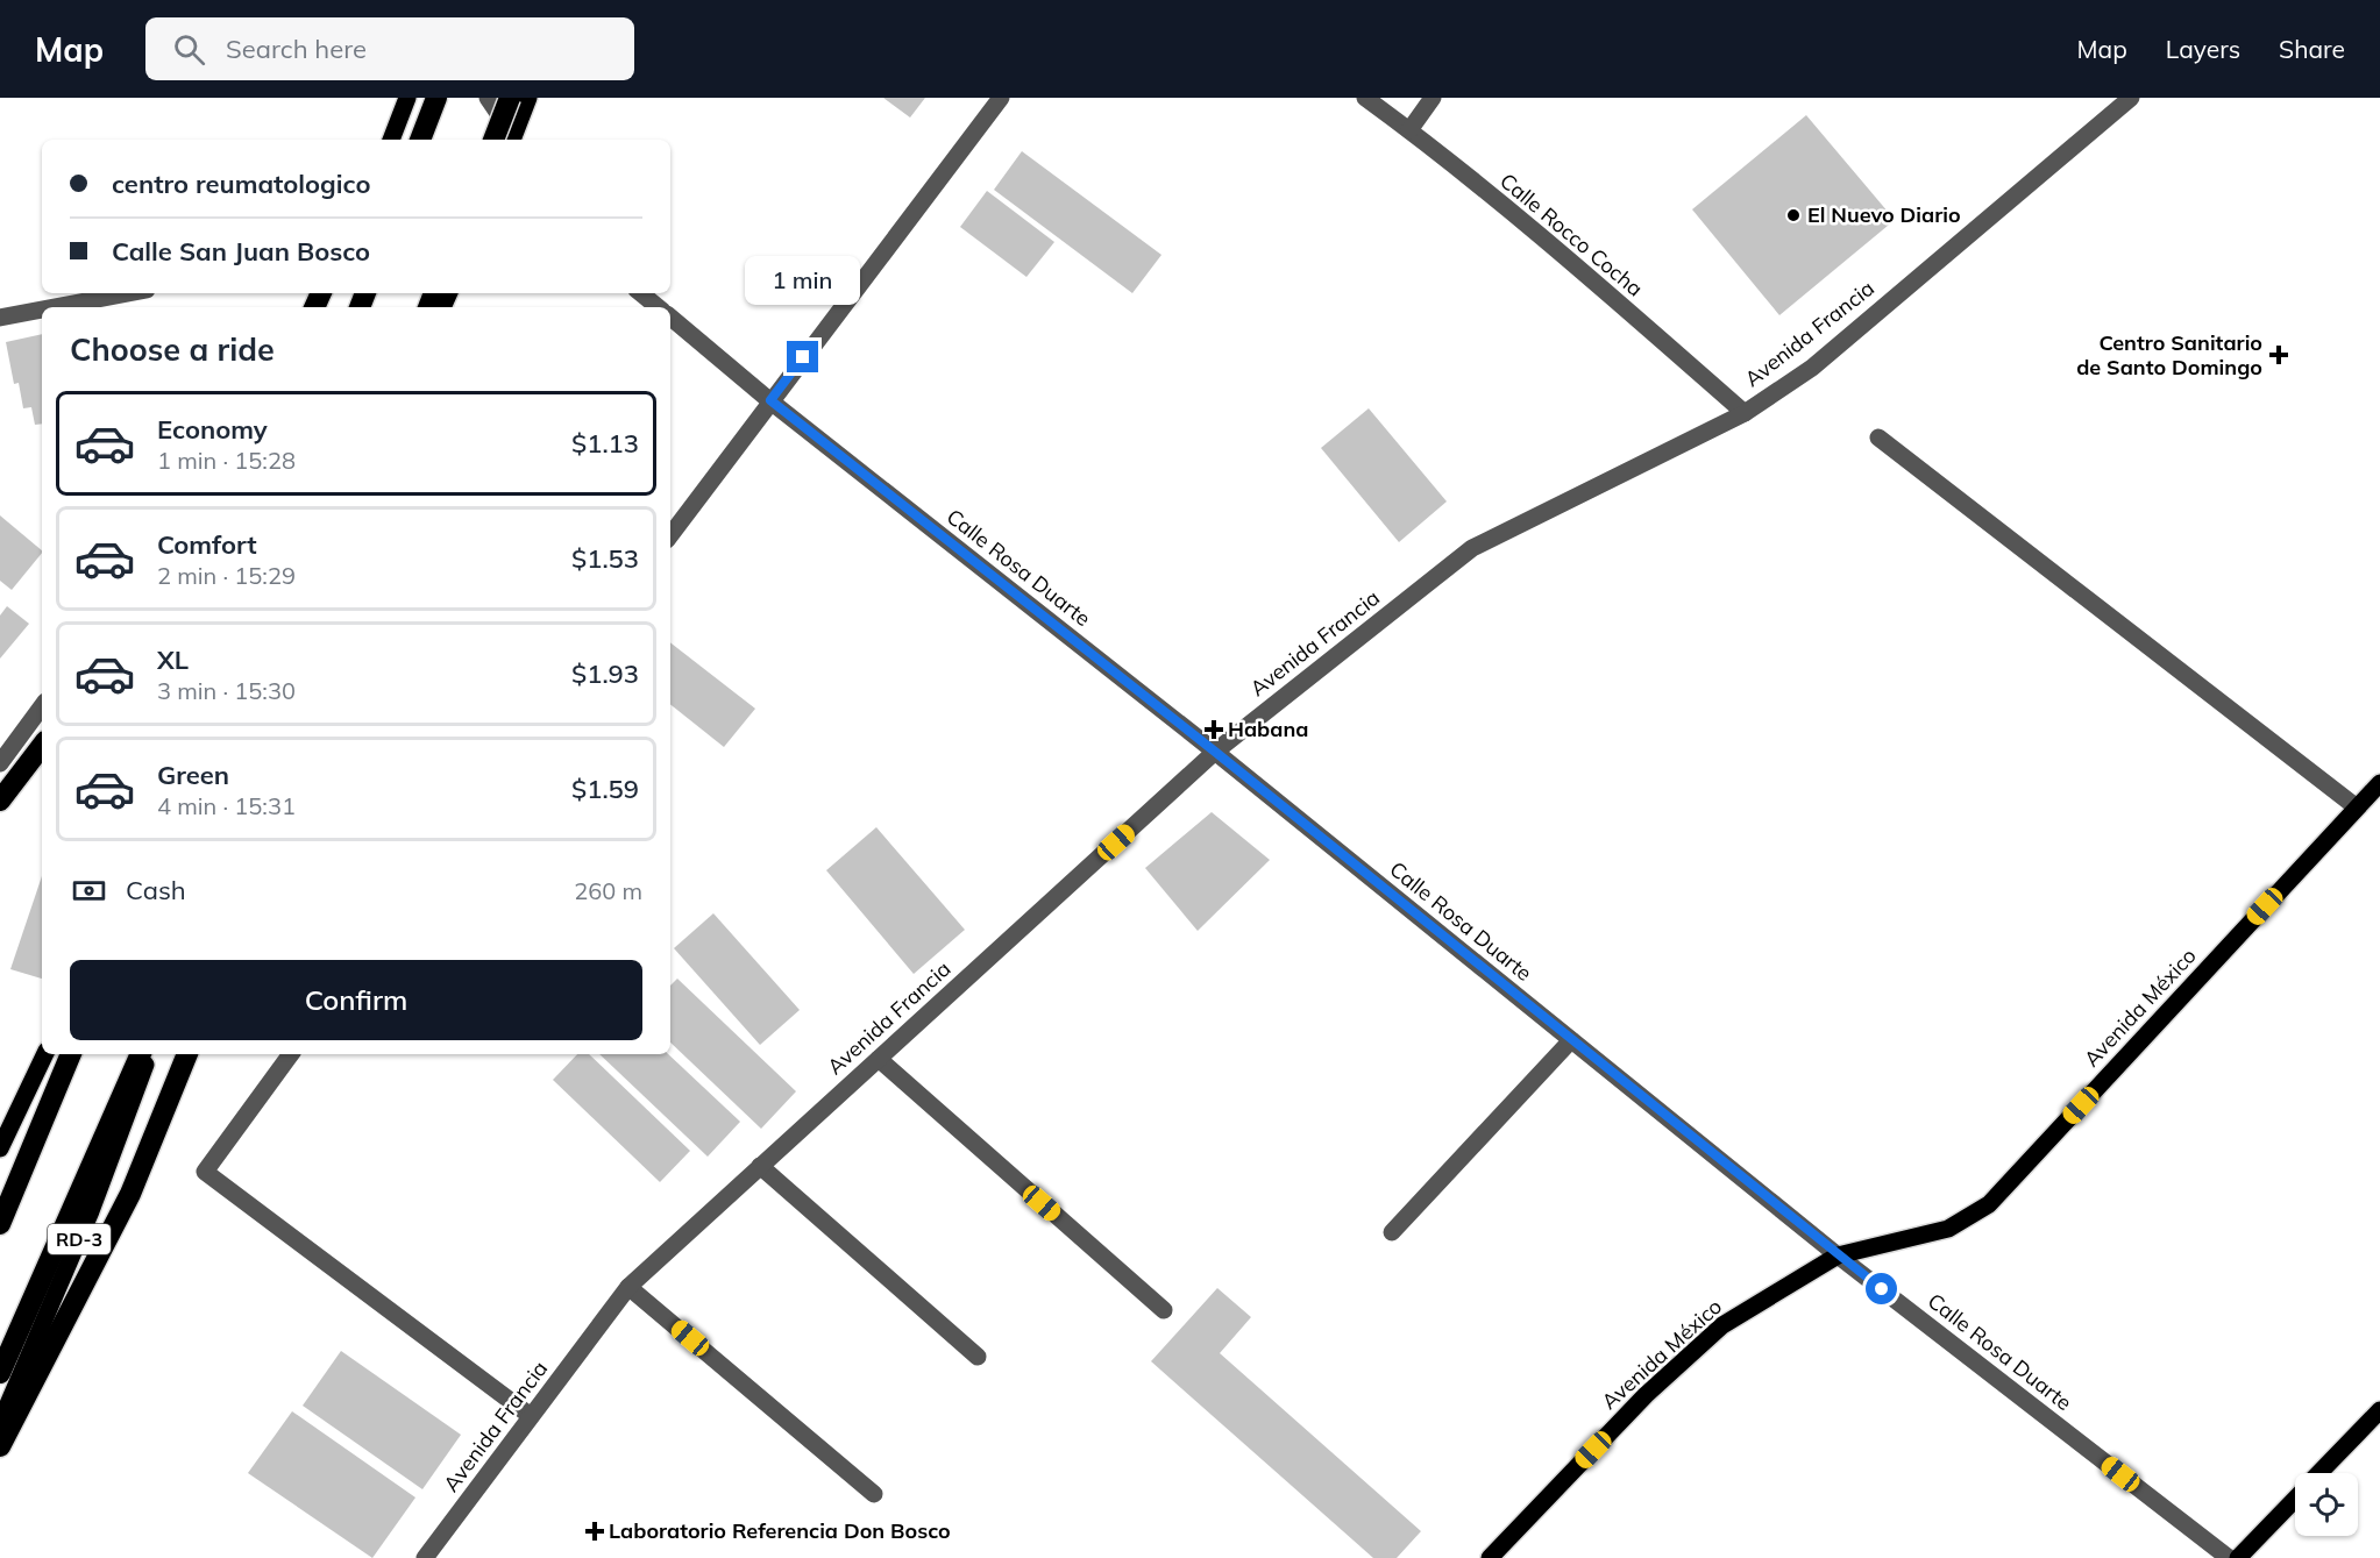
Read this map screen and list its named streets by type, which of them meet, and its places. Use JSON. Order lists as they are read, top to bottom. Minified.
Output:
{"streets":{"highway":["RD-3"],"main road":["Avenida México"],"street":["Calle Rocco Cocha","Avenida Francia","Calle Rosa Duarte"]},"crossings":[["Calle Rocco Cocha","Avenida Francia"],["Avenida Francia","Calle Rosa Duarte"],["Calle Rosa Duarte","Avenida México"]],"places":{"other":["El Nuevo Diario"],"health":["Centro Sanitario de Santo Domingo","Habana","Laboratorio Referencia Don Bosco"]},"page":{"header":"Map","search":"Search here","nav":["Map","Layers","Share"],"banner":["centro reumatologico","Calle San Juan Bosco"],"bubble":"1 min","heading":"Choose a ride","list":[{"name":"Economy","note":"1 min · 15:28","value":"$1.13"},{"name":"Comfort","note":"2 min · 15:29","value":"$1.53"},{"name":"XL","note":"3 min · 15:30","value":"$1.93"},{"name":"Green","note":"4 min · 15:31","value":"$1.59"}],"pay":["Cash","260 m"],"buttons":"Confirm"}}
